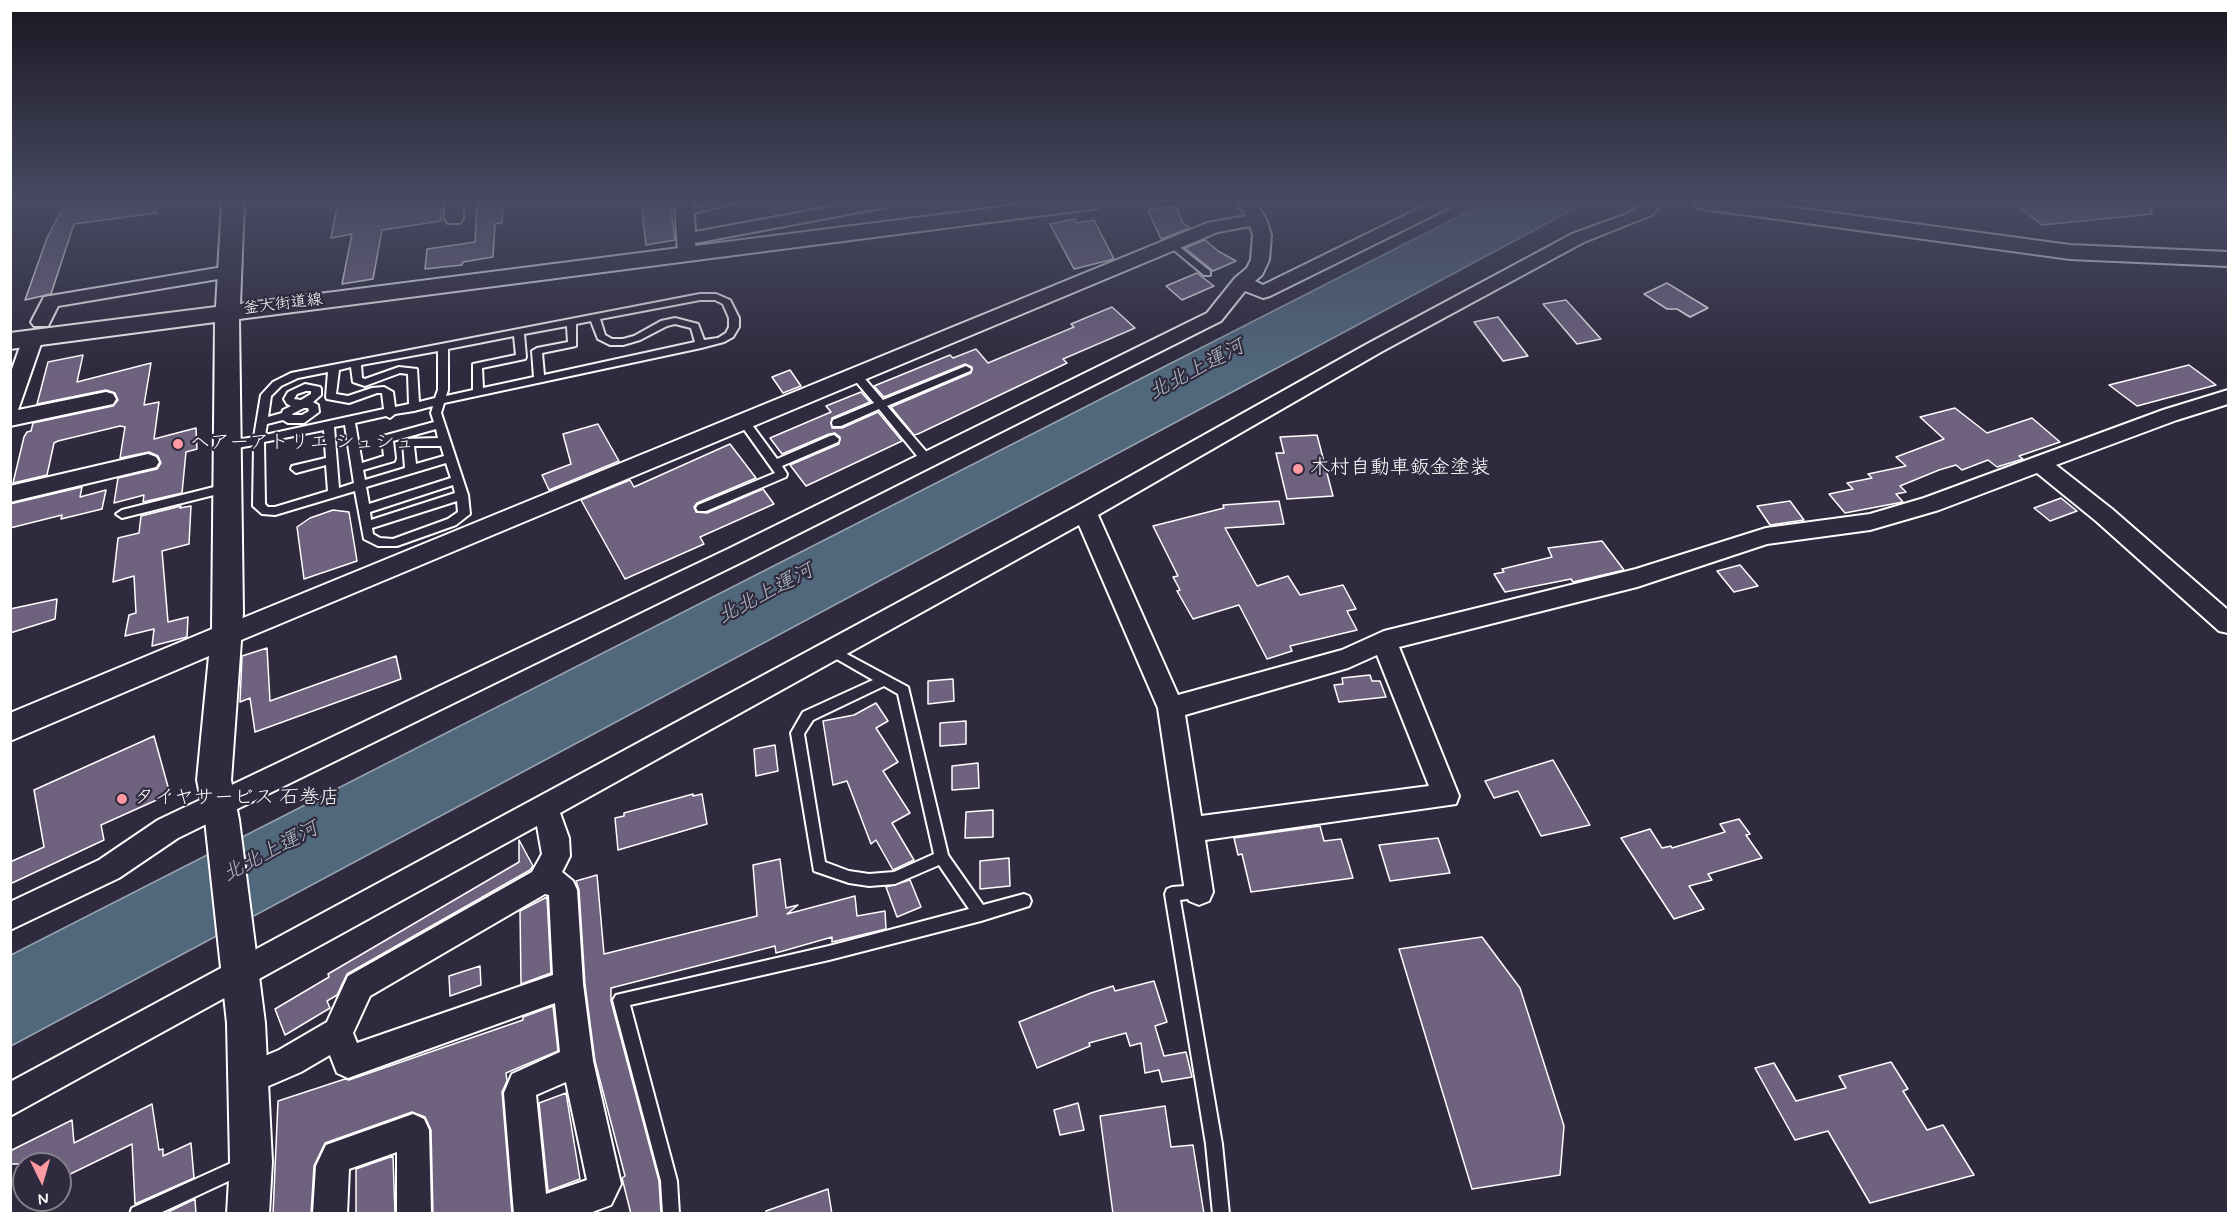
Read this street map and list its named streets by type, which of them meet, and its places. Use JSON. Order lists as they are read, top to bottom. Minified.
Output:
{"streets":{"street":["釜大街道線"]},"water":["北北上運河"],"places":["ヘアーアトリエ シュシュ","木村自動車鈑金塗装","タイヤサービス 石巻店"],"north":"bottom"}
